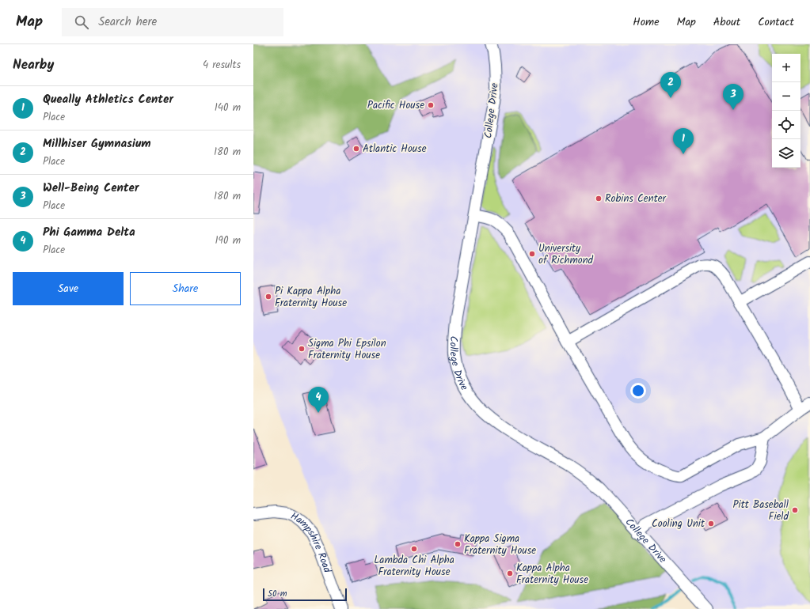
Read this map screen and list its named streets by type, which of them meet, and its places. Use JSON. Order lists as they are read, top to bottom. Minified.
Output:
{"streets":{"street":["College Drive","Hampshire Road"]},"places":["Pacific House","Atlantic House","Robins Center","University of Richmond","Pi Kappa Alpha Fraternity House","Sigma Phi Epsilon Fraternity House","Pitt Baseball Field","Cooling Unit","Kappa Sigma Fraternity House","Lambda Chi Alpha Fraternity House","Kappa Alpha Fraternity House"],"scale_bar":"50 m","page":{"header":"Map","search":"Search here","nav":["Home","Map","About","Contact"],"heading":["Nearby","4 results"],"map_buttons":["+","−"],"pins":["2","3","1","4"],"list":[{"mark":"1","name":"Queally Athletics Center","note":"Place","value":"140 m"},{"mark":"2","name":"Millhiser Gymnasium","note":"Place","value":"180 m"},{"mark":"3","name":"Well-Being Center","note":"Place","value":"180 m"},{"mark":"4","name":"Phi Gamma Delta","note":"Place","value":"190 m"}],"buttons":["Save","Share"],"scale":"50 m"}}
